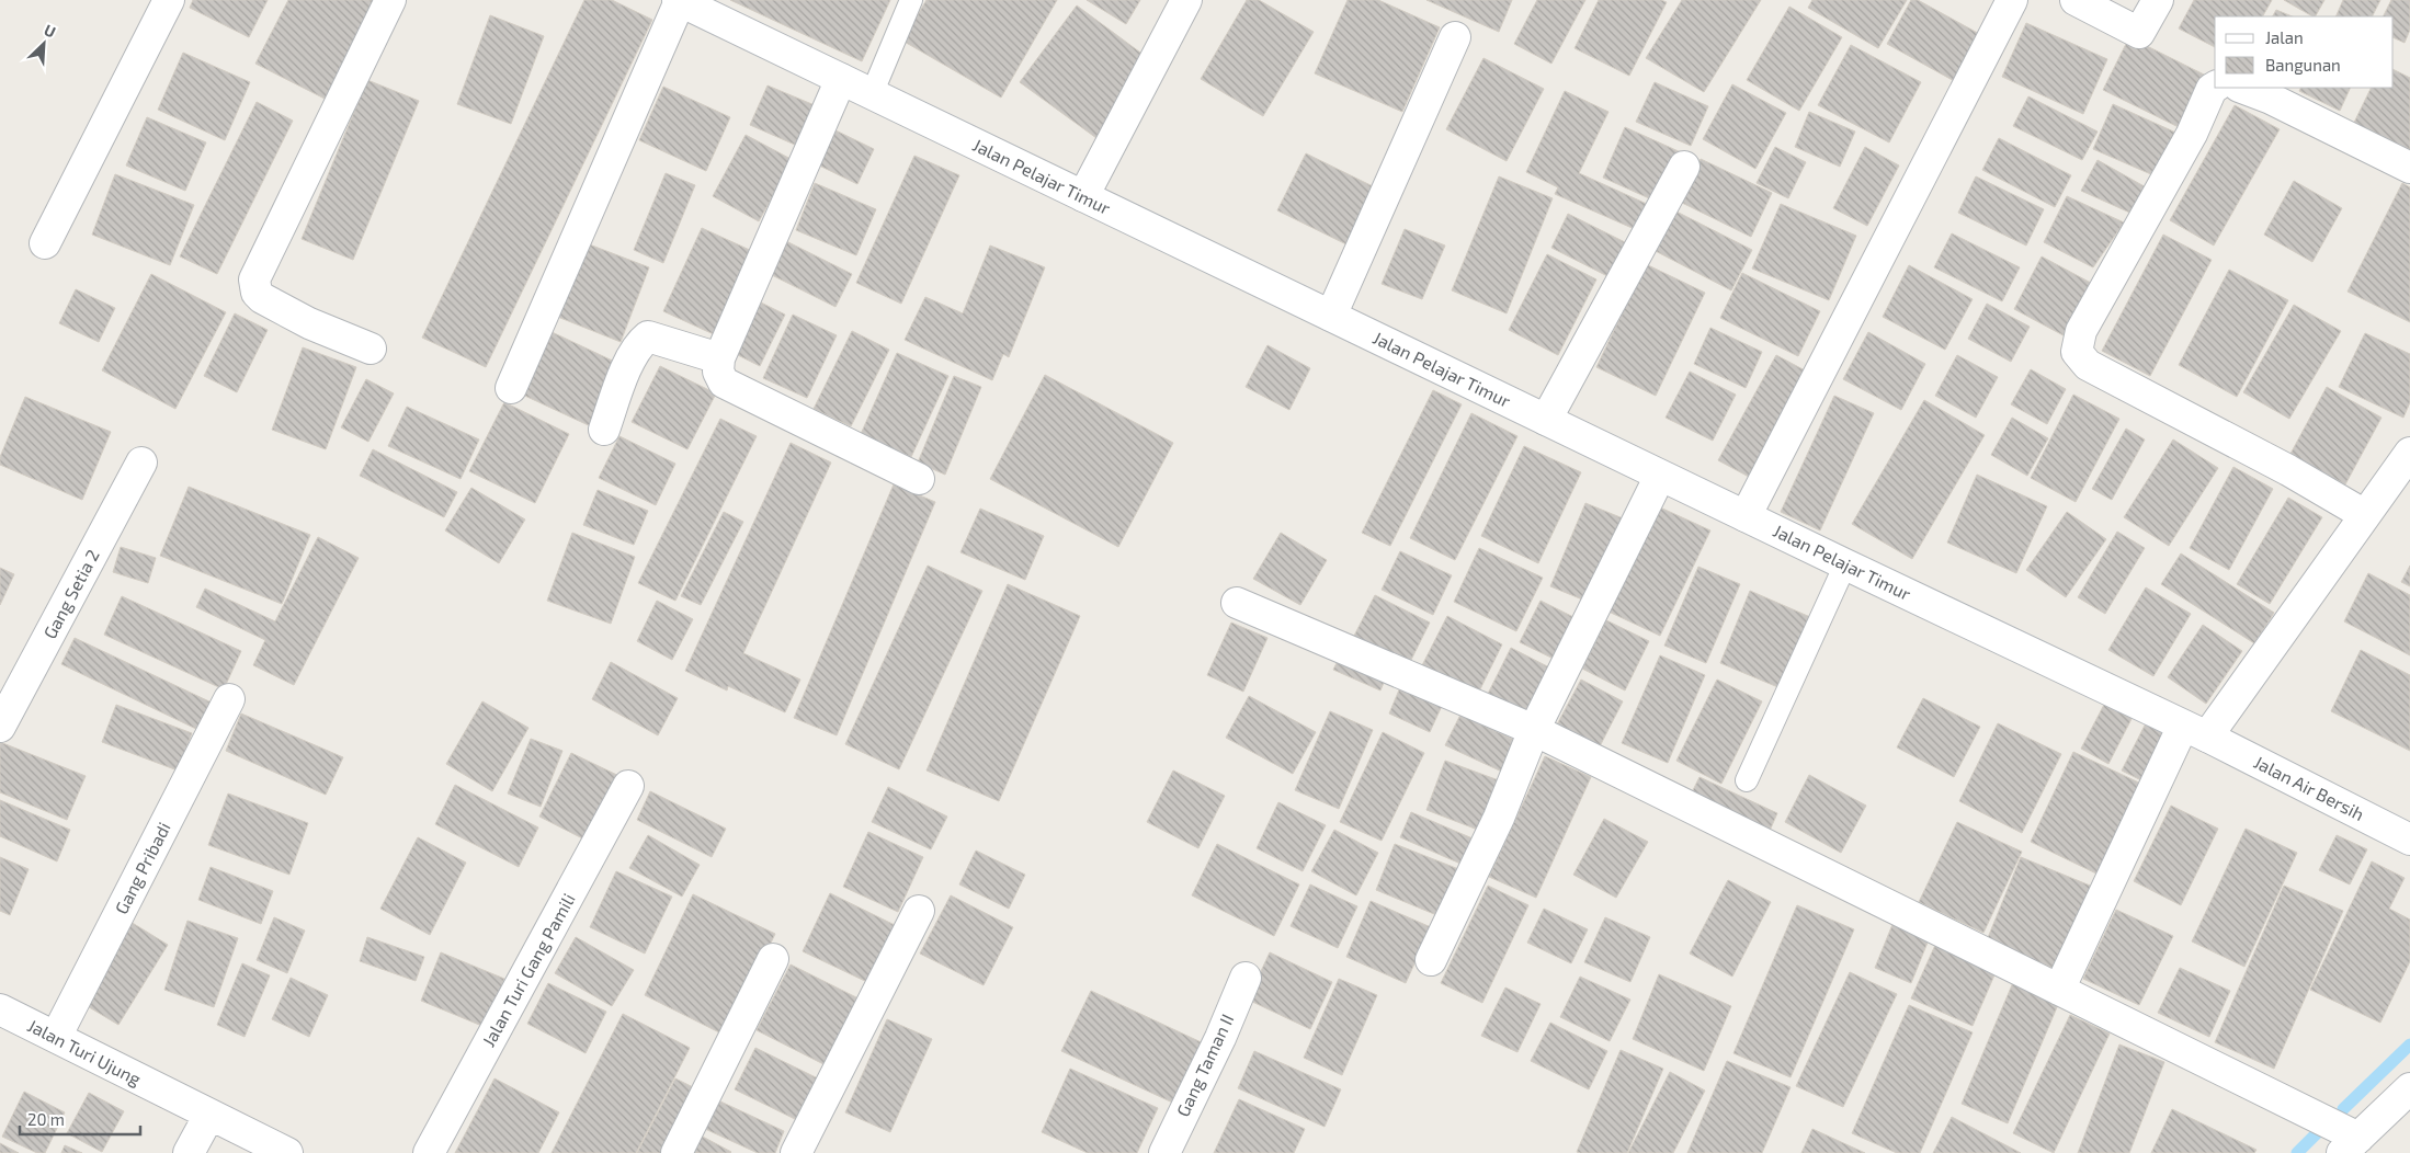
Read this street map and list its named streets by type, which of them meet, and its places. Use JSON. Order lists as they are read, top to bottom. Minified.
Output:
{"streets":{"street":["Jalan Pelajar Timur","Gang Setia 2","Jalan Air Bersih","Gang Pribadi","Jalan Turi Gang Pamili","Jalan Turi Ujung","Gang Taman II"]},"crossings":[["Jalan Pelajar Timur","Jalan Air Bersih"],["Gang Pribadi","Jalan Turi Ujung"]],"legend":["Jalan","Bangunan"],"scale_bar":"20 m","north":"top right"}
